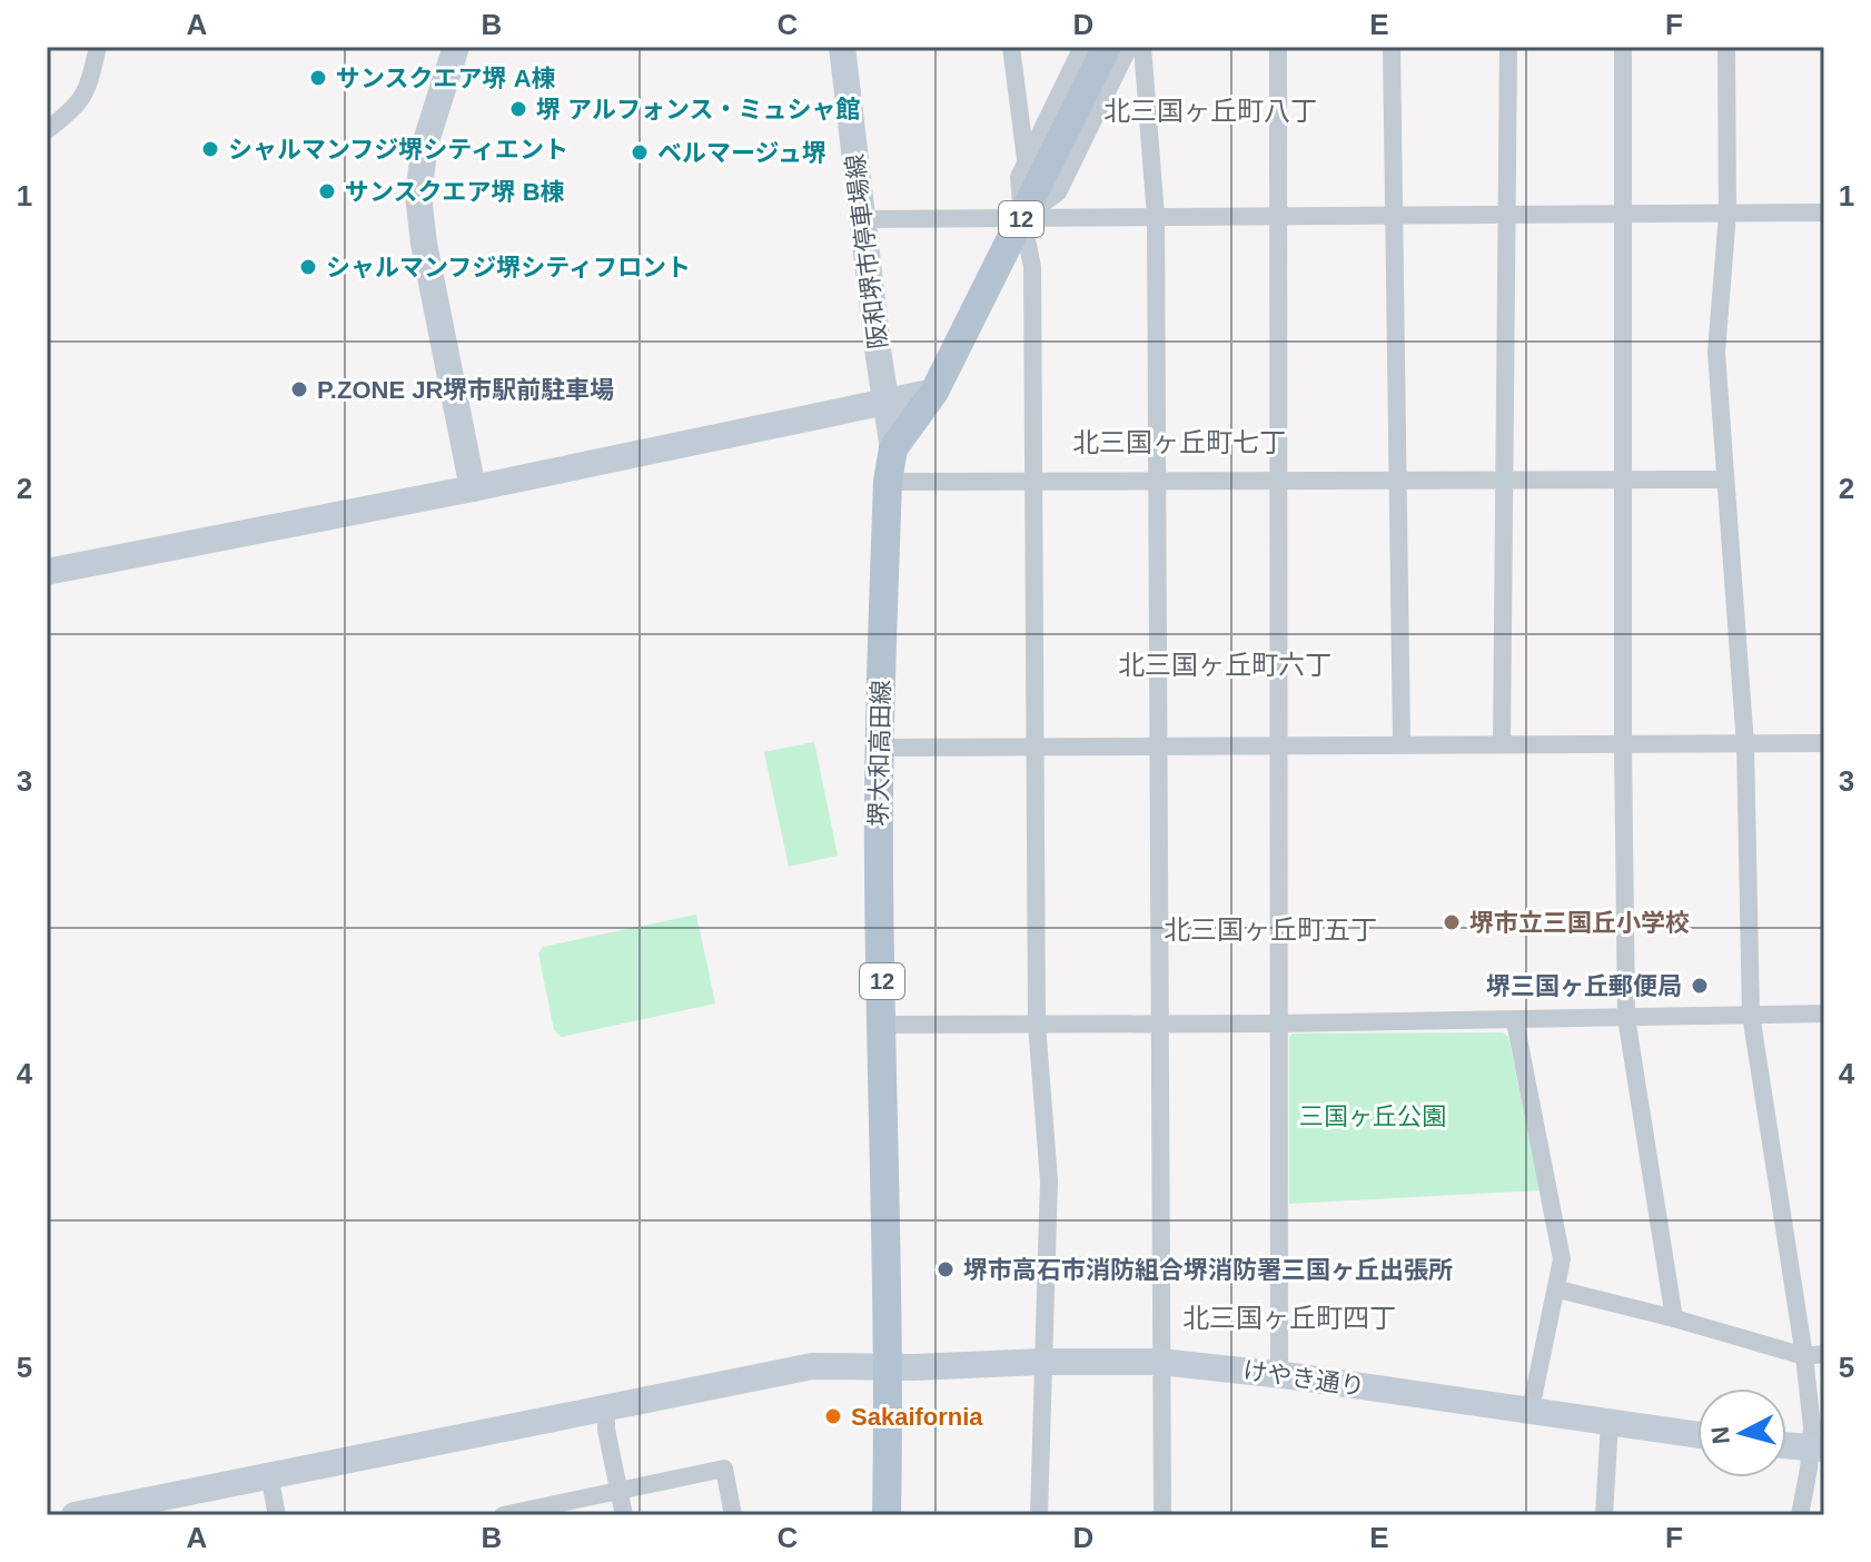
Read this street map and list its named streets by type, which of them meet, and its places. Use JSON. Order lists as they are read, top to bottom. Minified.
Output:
{"streets":{"main road":["12","堺大和高田線"],"street":["阪和堺市停車場線","けやき通り"]},"crossings":[["阪和堺市停車場線","堺大和高田線"],["堺大和高田線","けやき通り"]],"districts":["北三国ヶ丘町八丁","北三国ヶ丘町七丁","北三国ヶ丘町六丁","北三国ヶ丘町五丁","北三国ヶ丘町四丁"],"parks":["三国ヶ丘公園"],"places":["サンスクエア堺 A棟","堺 アルフォンス・ミュシャ館","シャルマンフジ堺シティエント","ベルマージュ堺","サンスクエア堺 B棟","シャルマンフジ堺シティフロント","P.ZONE JR堺市駅前駐車場","堺市立三国丘小学校","堺三国ヶ丘郵便局","堺市高石市消防組合堺消防署三国ヶ丘出張所","Sakaifornia"],"north":"left","grid":{"columns":["A","B","C","D","E","F"],"rows":["1","2","3","4","5"]}}
